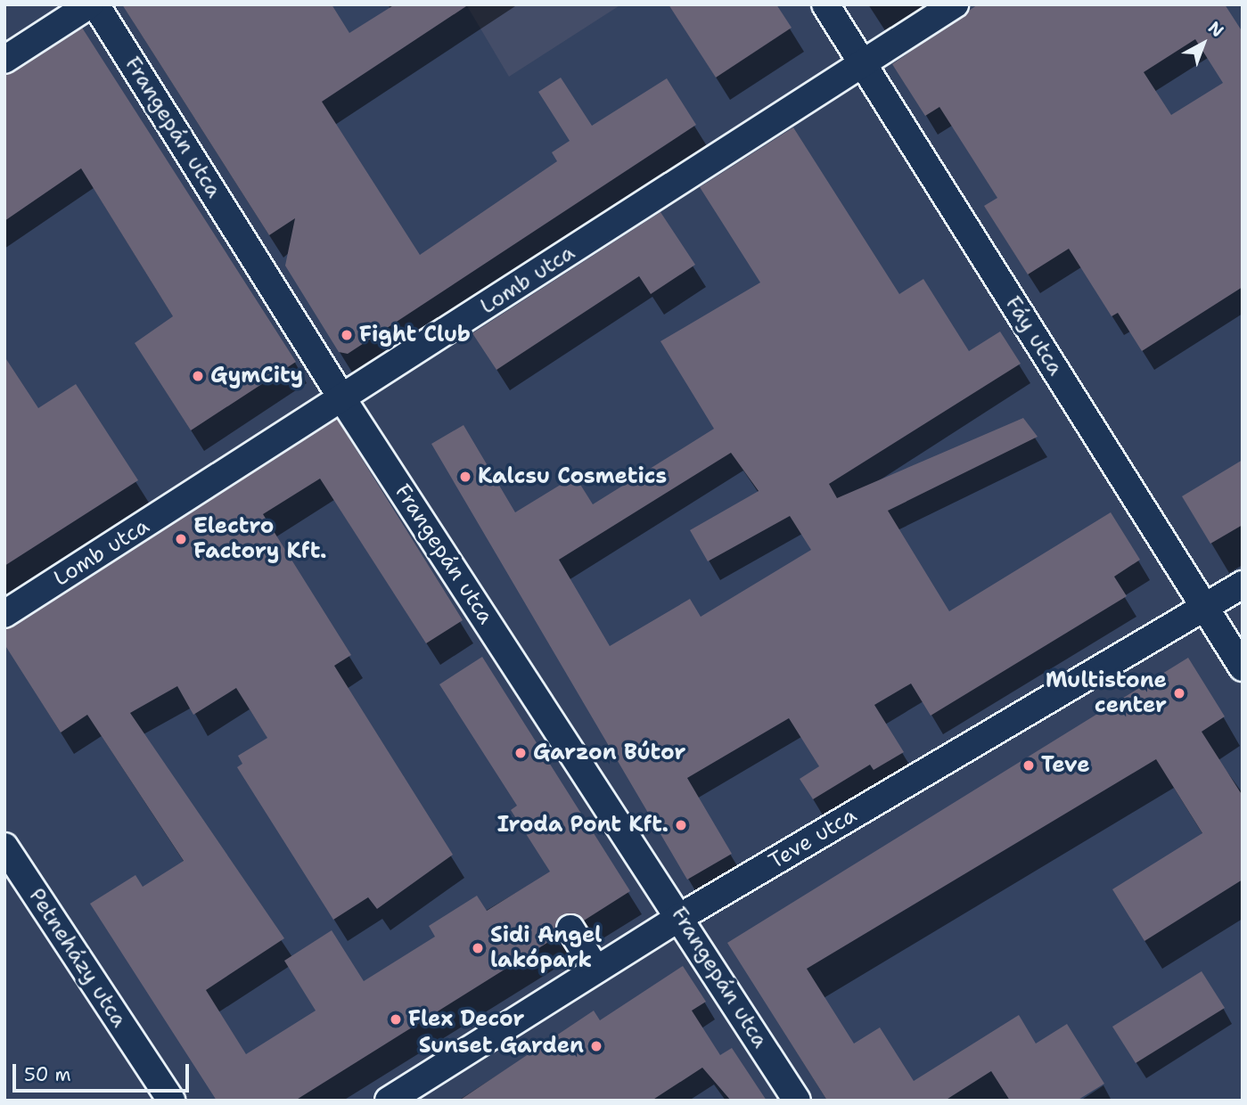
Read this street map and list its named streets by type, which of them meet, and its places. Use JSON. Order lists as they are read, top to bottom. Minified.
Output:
{"streets":{"street":["Frangepán utca","Lomb utca","Fáy utca","Teve utca","Petneházy utca"]},"crossings":[["Frangepán utca","Lomb utca"],["Frangepán utca","Teve utca"],["Lomb utca","Fáy utca"],["Fáy utca","Teve utca"]],"places":["Fight Club","GymCity","Kalcsu Cosmetics","Electro Factory Kft.","Multistone center","Garzon Bútor","Teve","Iroda Pont Kft.","Sidi Angel lakópark","Flex Decor","Sunset Garden"],"scale_bar":"50 m","north":"top right"}
